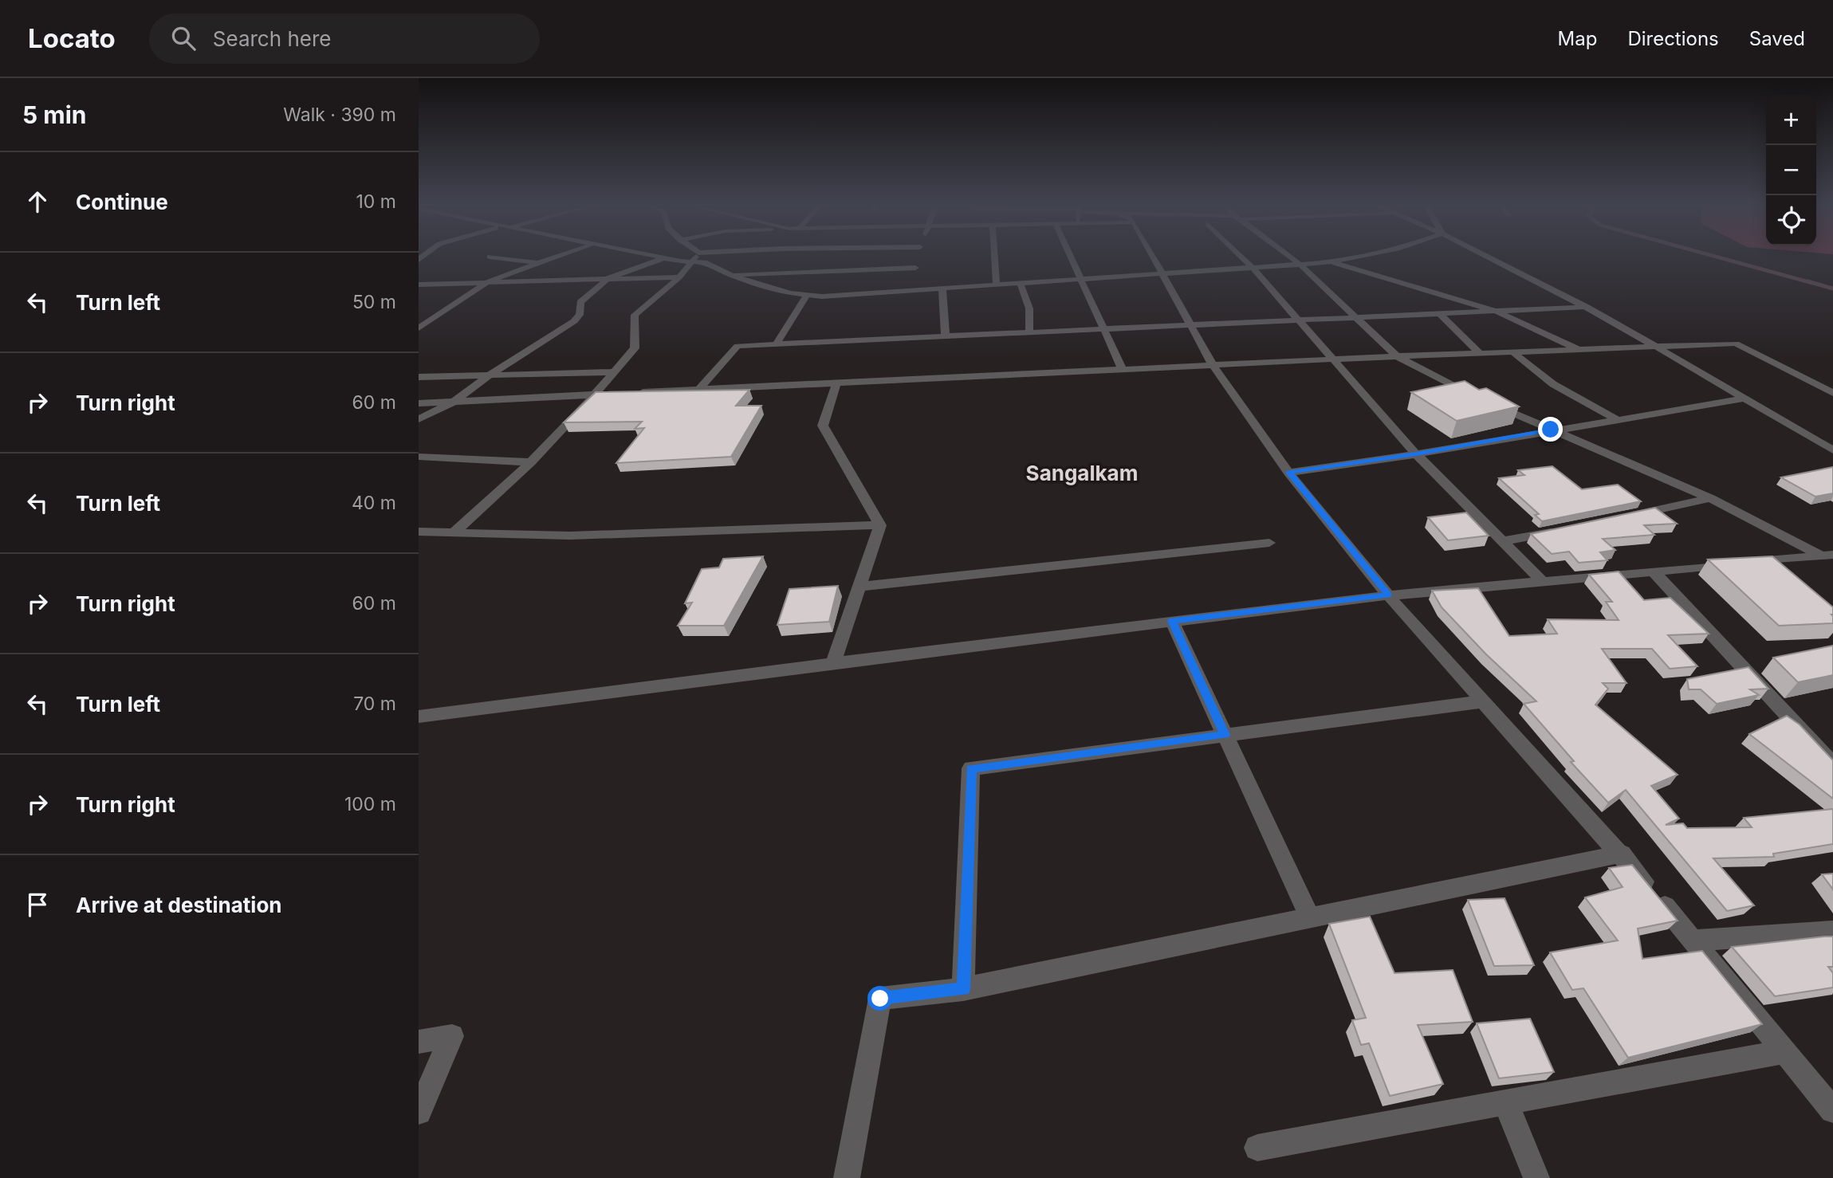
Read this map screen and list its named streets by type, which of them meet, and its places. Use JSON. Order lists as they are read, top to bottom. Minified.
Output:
{"districts":["Sangalkam"],"page":{"header":"Locato","search":"Search here","nav":["Map","Directions","Saved"],"heading":["5 min","Walk · 390 m"],"map_buttons":["+","−"],"list":[["Continue","10 m"],["Turn left","50 m"],["Turn right","60 m"],["Turn left","40 m"],["Turn right","60 m"],["Turn left","70 m"],["Turn right","100 m"],"Arrive at destination"]}}
